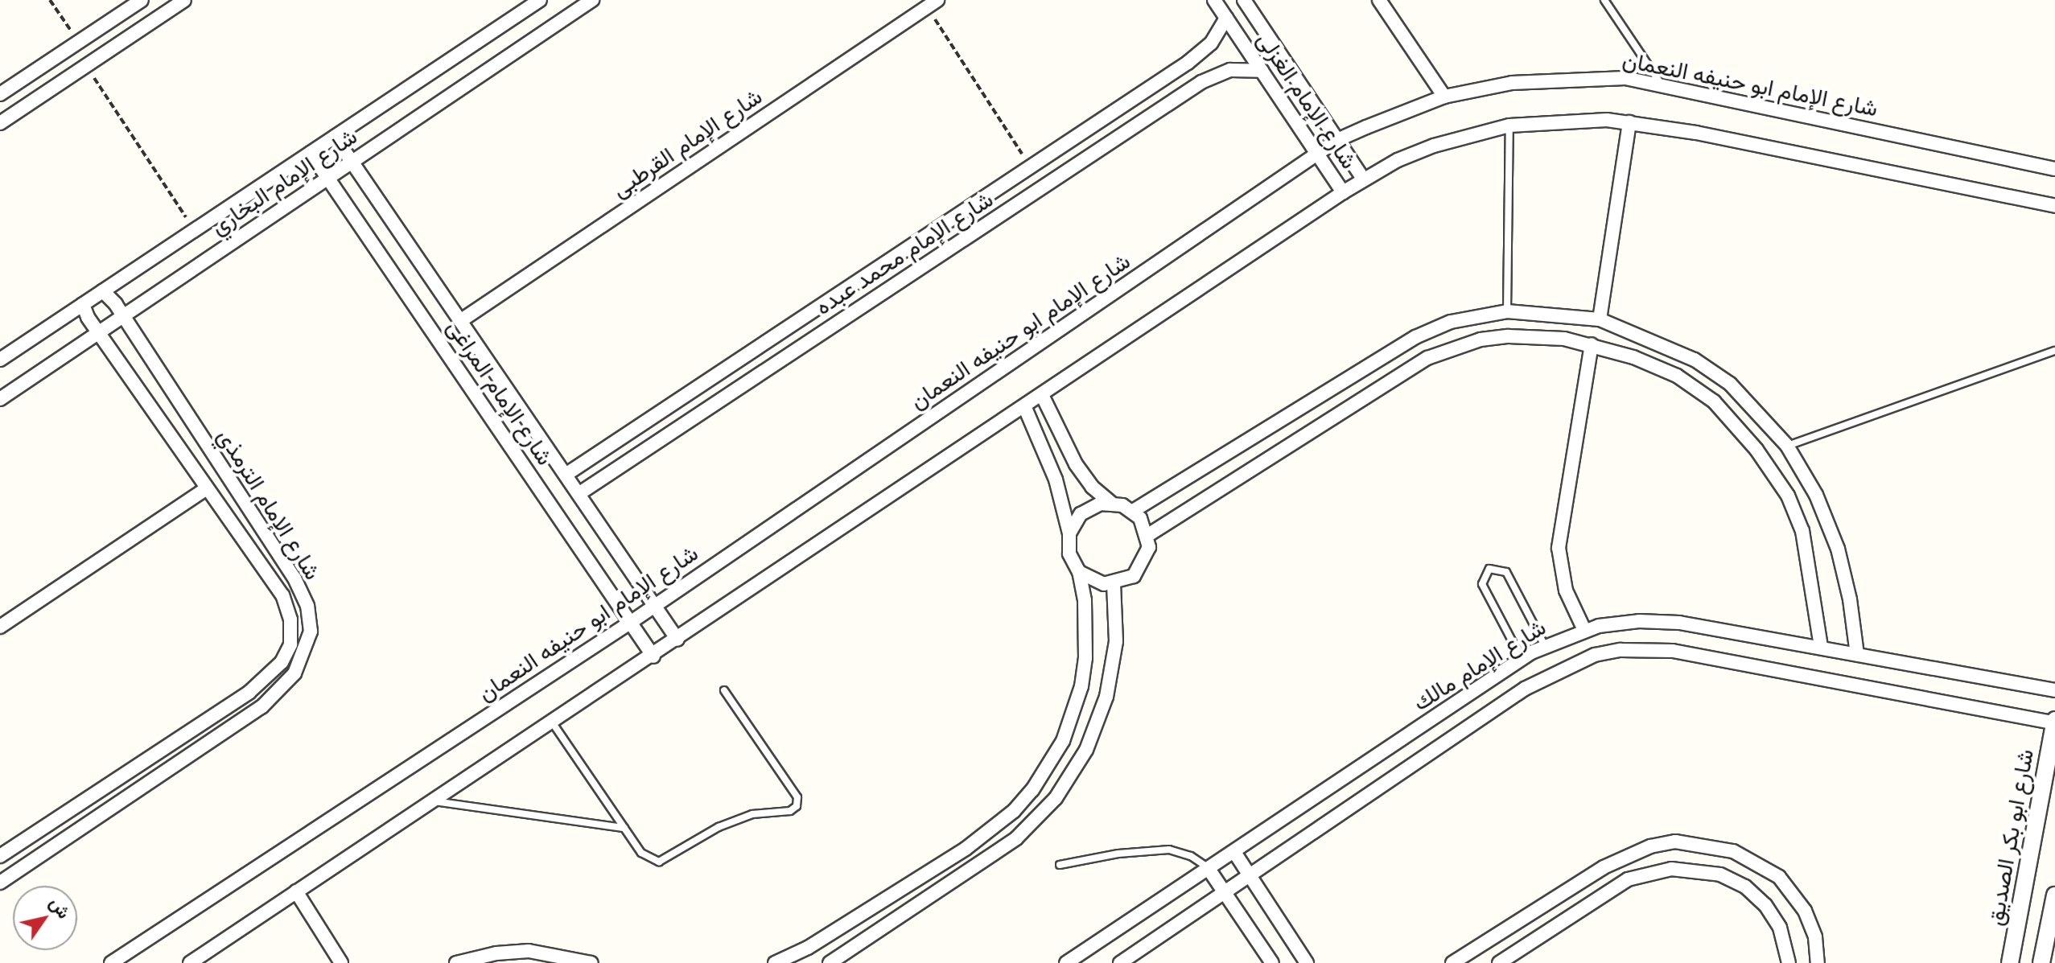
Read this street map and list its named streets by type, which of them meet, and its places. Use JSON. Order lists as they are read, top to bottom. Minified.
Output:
{"streets":{"street":["شارع الإمام ابو حنيفه النعمان","شارع الإمام الغزلى","شارع الإمام القرطبى","شارع الإمام البخاري","شارع الإمام محمد عبده","شارع الإمام المراغى","شارع الإمام الترمذي","شارع الإمام مالك","شارع ابو بكر الصديق"]},"crossings":[["شارع الإمام ابو حنيفه النعمان","شارع الإمام الغزلى"],["شارع الإمام ابو حنيفه النعمان","شارع الإمام المراغى"],["شارع الإمام الغزلى","شارع الإمام محمد عبده"],["شارع الإمام القرطبى","شارع الإمام المراغى"],["شارع الإمام البخاري","شارع الإمام المراغى"],["شارع الإمام البخاري","شارع الإمام الترمذي"],["شارع الإمام محمد عبده","شارع الإمام المراغى"],["شارع الإمام مالك","شارع ابو بكر الصديق"]],"north":"top right"}
